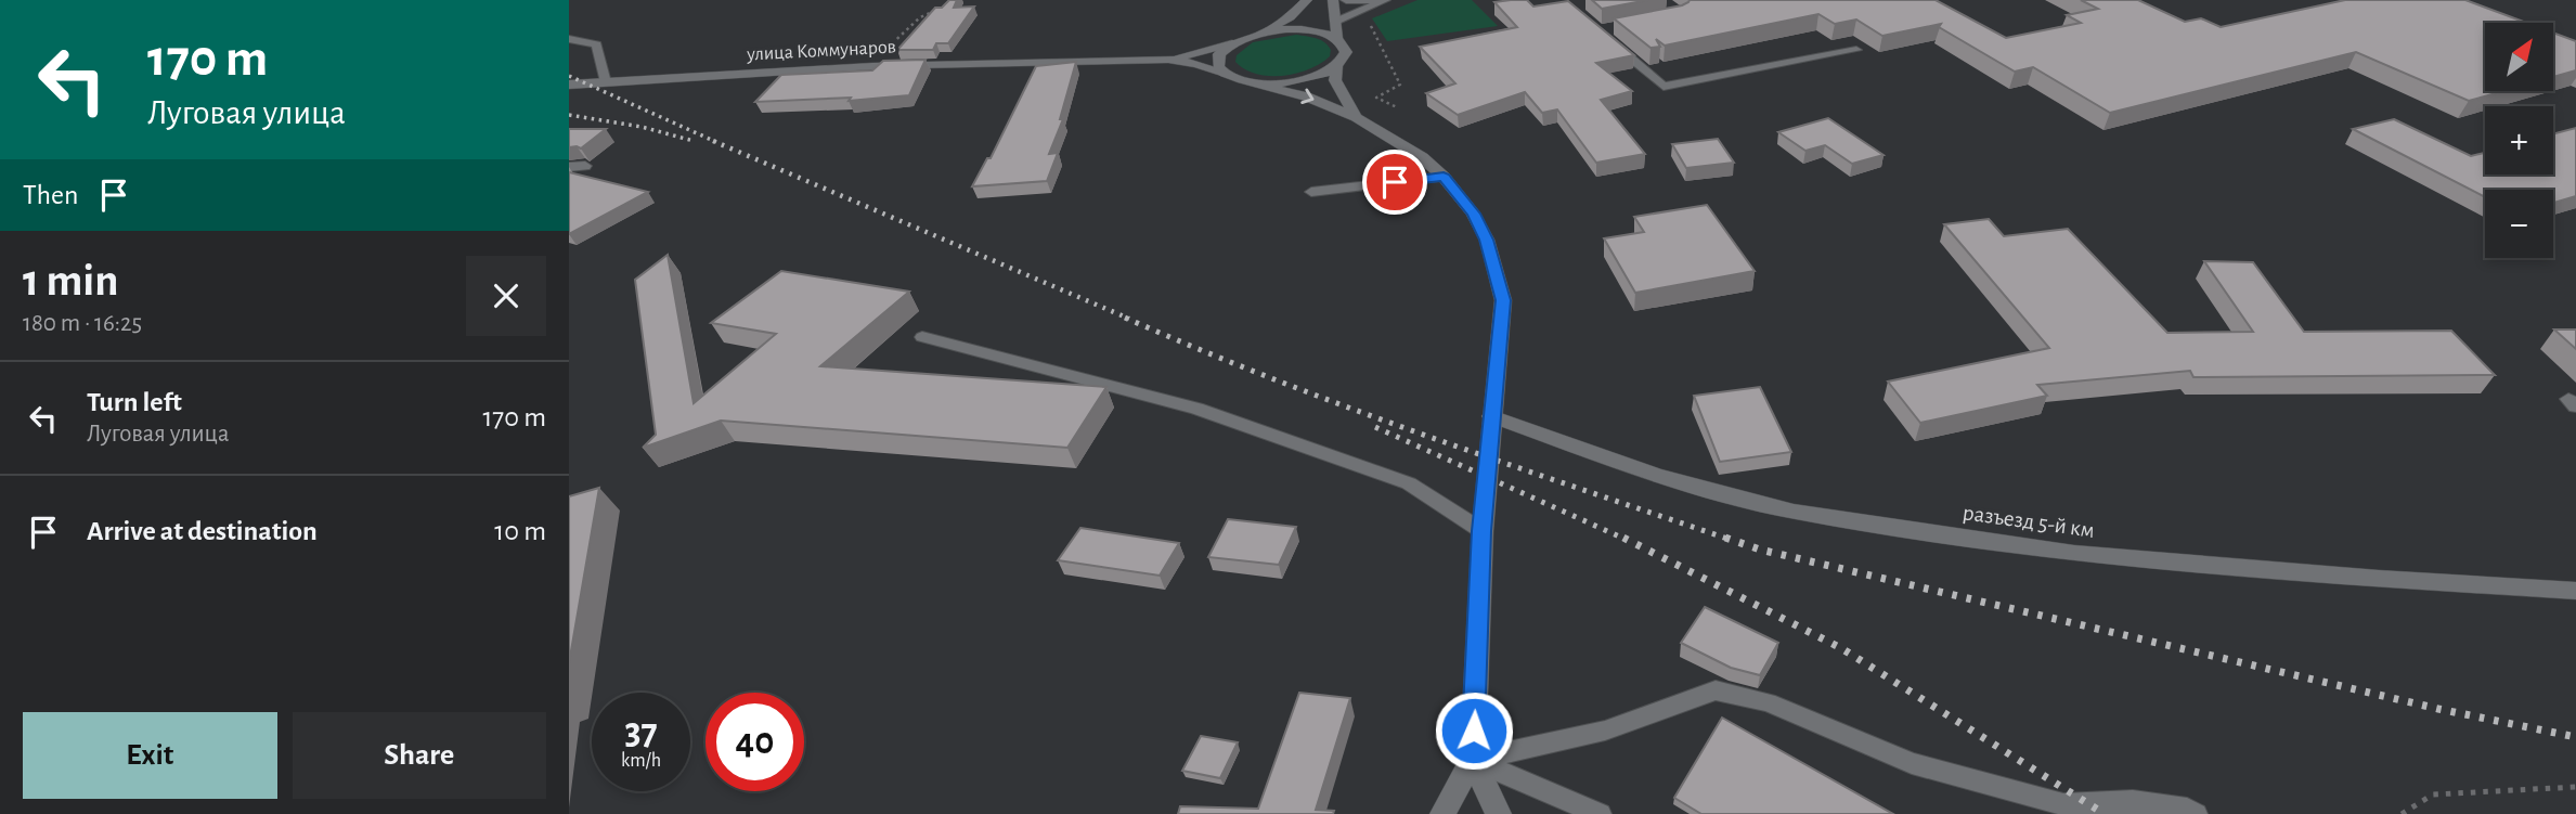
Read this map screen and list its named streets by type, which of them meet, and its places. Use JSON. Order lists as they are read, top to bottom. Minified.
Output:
{"streets":{"street":["улица Коммунаров","разъезд 5-й км"]},"north":"top right","page":{"turn":["170 m","Луговая улица"],"map_buttons":["+","−"],"then":"Then","heading":["1 min","180 m · 16:25"],"list":[{"name":"Turn left","note":"Луговая улица","value":"170 m"},{"name":"Arrive at destination","value":"10 m"}],"speed":"37 km/h","limit":"40","buttons":["Exit","Share"]}}
